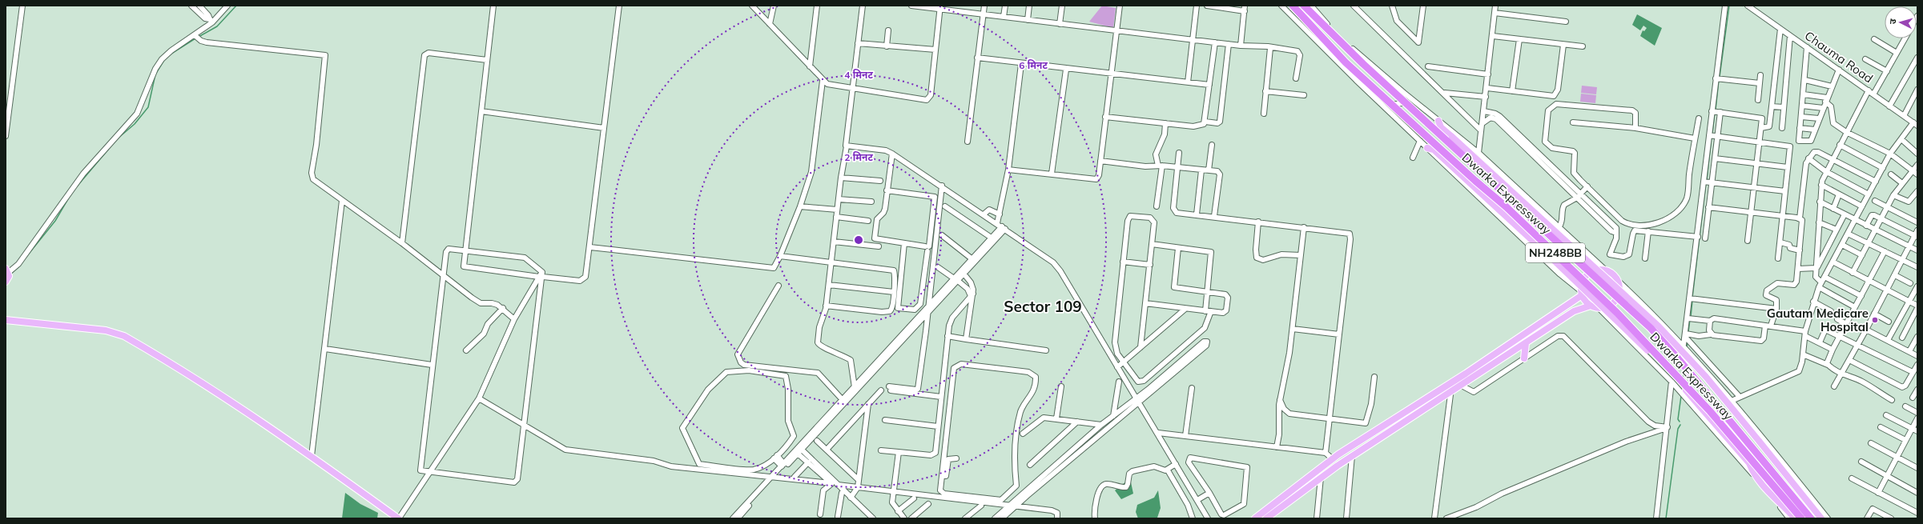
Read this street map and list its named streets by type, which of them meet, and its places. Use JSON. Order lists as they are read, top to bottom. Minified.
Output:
{"streets":{"highway":["Dwarka Expressway","NH248BB"],"street":["Chauma Road"]},"districts":["Sector 109"],"places":["Gautam Medicare Hospital"],"north":"left","rings":["6 मिनट","4 मिनट","2 मिनट"]}
